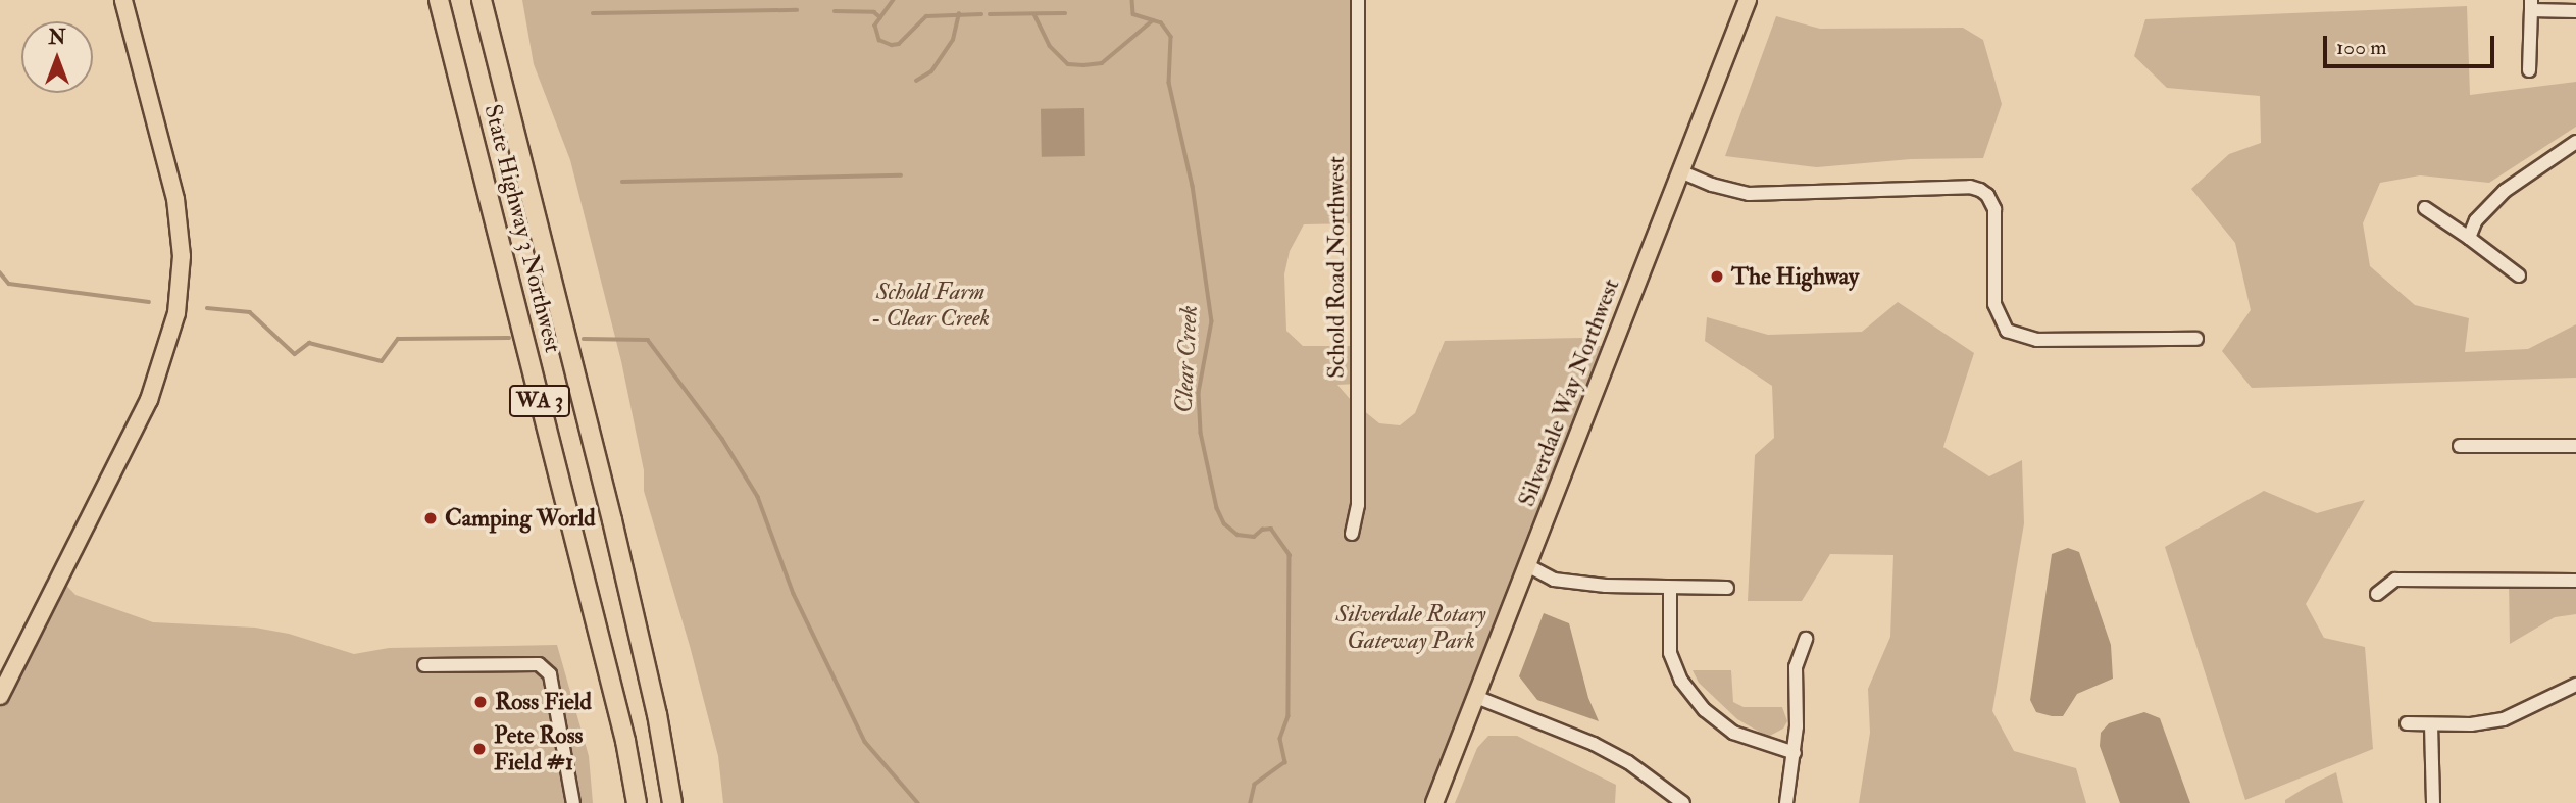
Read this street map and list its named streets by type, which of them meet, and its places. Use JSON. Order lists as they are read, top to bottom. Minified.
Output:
{"streets":{"highway":["State Highway 3 Northwest","WA 3"],"main road":["Silverdale Way Northwest"],"street":["Schold Road Northwest"]},"water":["Clear Creek"],"parks":["Schold Farm - Clear Creek","Silverdale Rotary Gateway Park"],"places":["The Highway","Camping World","Ross Field","Pete Ross Field #1"],"scale_bar":"100 m","north":"top"}
